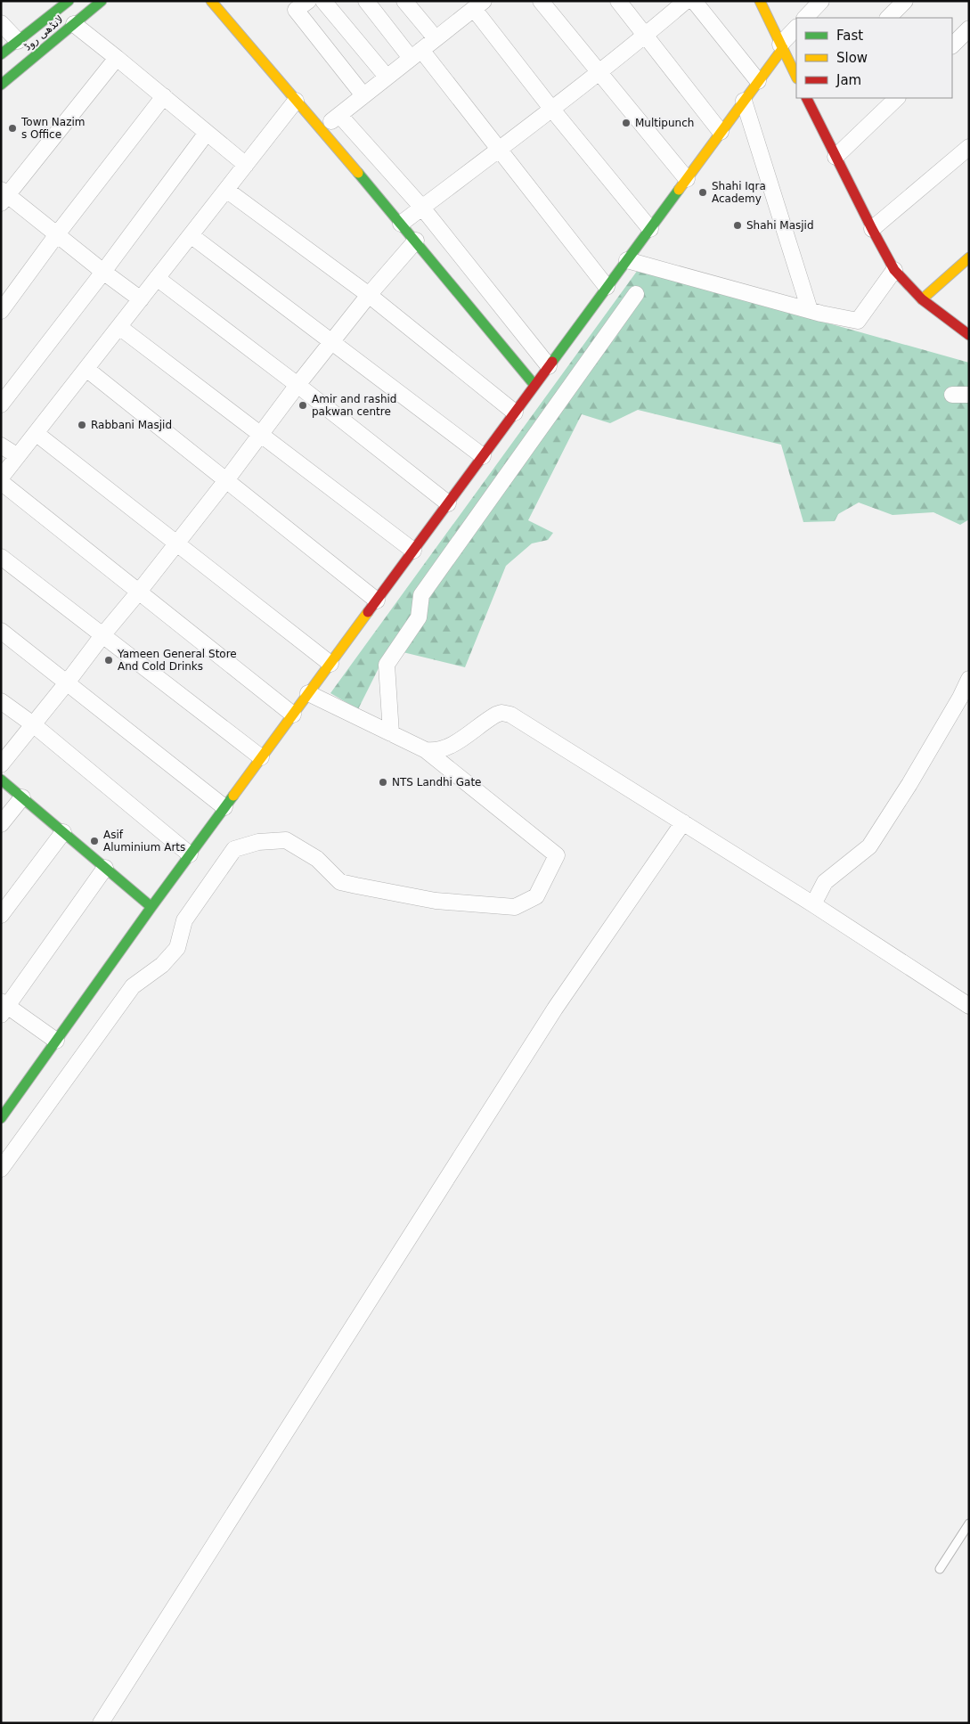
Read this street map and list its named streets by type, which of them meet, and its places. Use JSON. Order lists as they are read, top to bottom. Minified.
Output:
{"streets":{"street":["لانڈھی روڈ"]},"places":["Multipunch","Town Nazim s Office","Shahi Iqra Academy","Shahi Masjid","Amir and rashid pakwan centre","Rabbani Masjid","Yameen General Store And Cold Drinks","NTS Landhi Gate","Asif Aluminium Arts"],"legend":["Fast","Slow","Jam"]}
